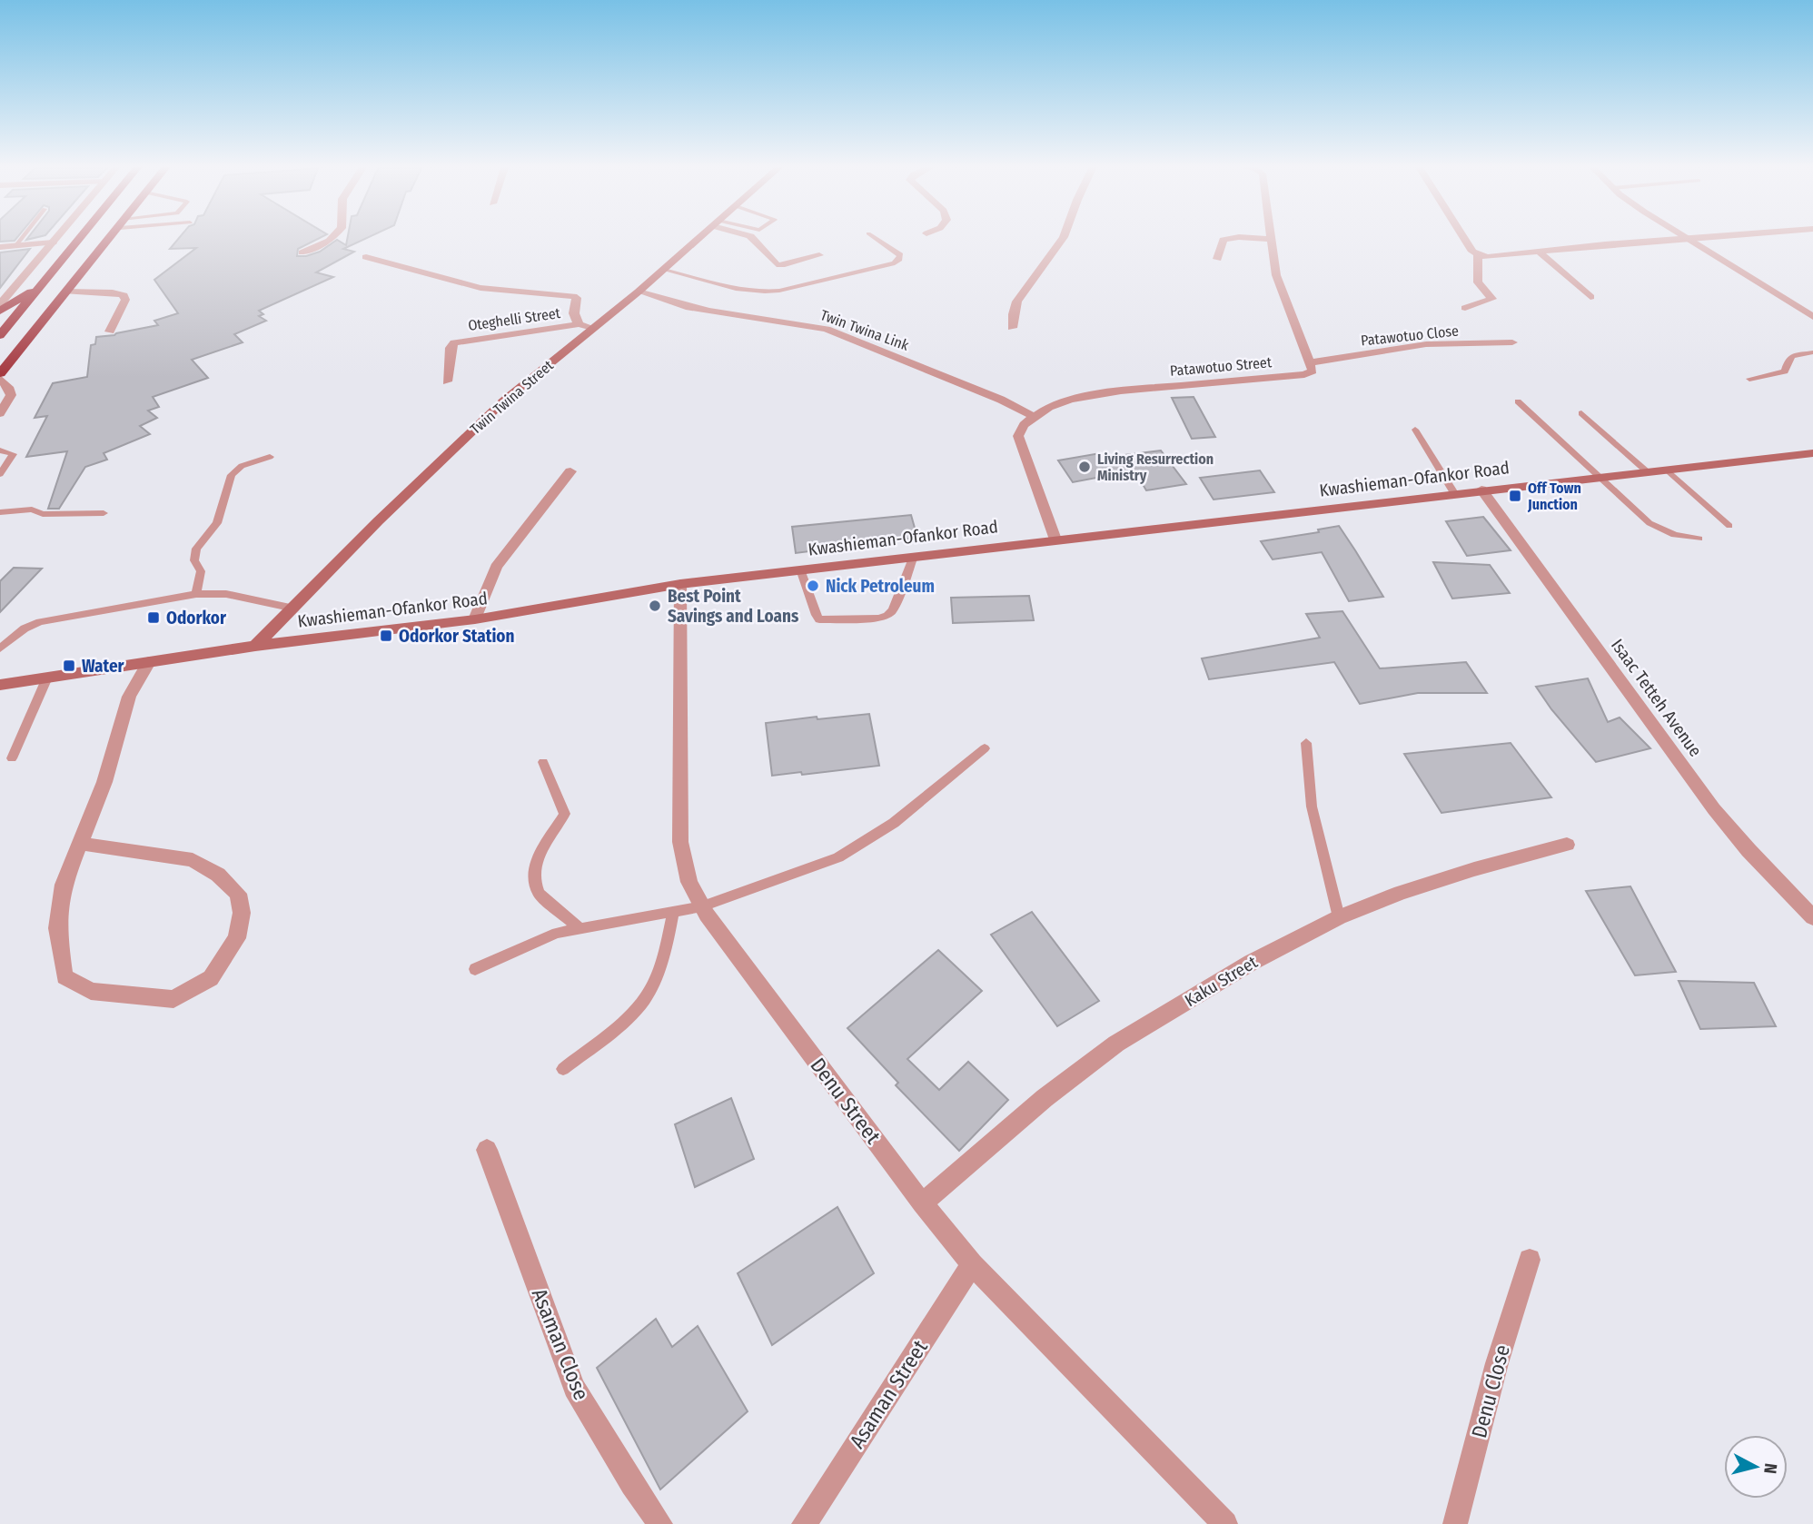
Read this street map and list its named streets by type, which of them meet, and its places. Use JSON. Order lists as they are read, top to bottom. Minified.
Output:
{"streets":{"main road":["Twin Twina Street","Kwashieman-Ofankor Road"],"street":["Oteghelli Street","Twin Twina Link","Patawotuo Close","Patawotuo Street","Isaac Tetteh Avenue","Kaku Street","Denu Street","Asaman Close","Denu Close","Asaman Street"]},"crossings":[["Twin Twina Link","Patawotuo Street"],["Twin Twina Link","Twin Twina Street"],["Patawotuo Close","Patawotuo Street"],["Twin Twina Street","Kwashieman-Ofankor Road"],["Kwashieman-Ofankor Road","Isaac Tetteh Avenue"],["Kwashieman-Ofankor Road","Denu Street"],["Kaku Street","Denu Street"],["Denu Street","Asaman Street"]],"places":{"other":["Living Resurrection Ministry","Nick Petroleum","Best Point Savings and Loans"],"transit":["Off Town Junction","Odorkor","Odorkor Station","Water"]},"north":"right"}
